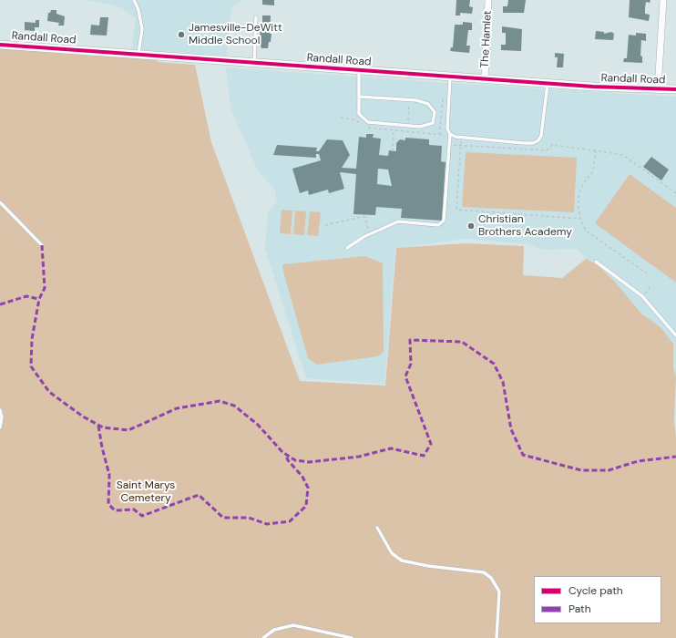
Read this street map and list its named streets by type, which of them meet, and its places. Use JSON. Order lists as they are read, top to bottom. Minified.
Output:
{"streets":{"street":["Randall Road","The Hamlet"]},"crossings":[["Randall Road","The Hamlet"]],"parks":["Saint Marys Cemetery"],"places":["Jamesville-DeWitt Middle School","Christian Brothers Academy"],"legend":["Cycle path","Path"]}
